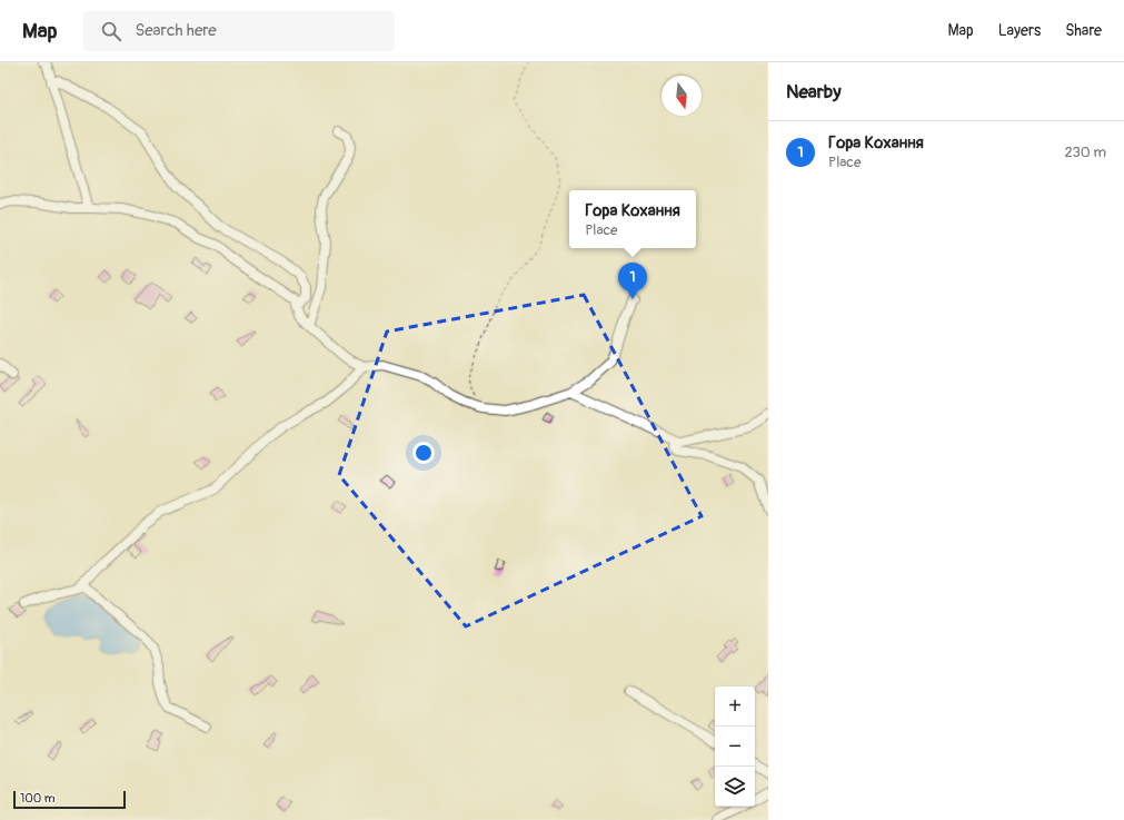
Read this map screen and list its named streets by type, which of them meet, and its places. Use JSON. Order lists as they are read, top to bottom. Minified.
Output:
{"scale_bar":"100 m","north":"bottom","page":{"header":"Map","search":"Search here","nav":["Map","Layers","Share"],"heading":"Nearby","list":[{"mark":"1","name":"Гора Кохання","note":"Place","value":"230 m"}],"popup":["Гора Кохання","Place"],"pins":"1","map_buttons":["+","−"],"scale":"100 m"}}
